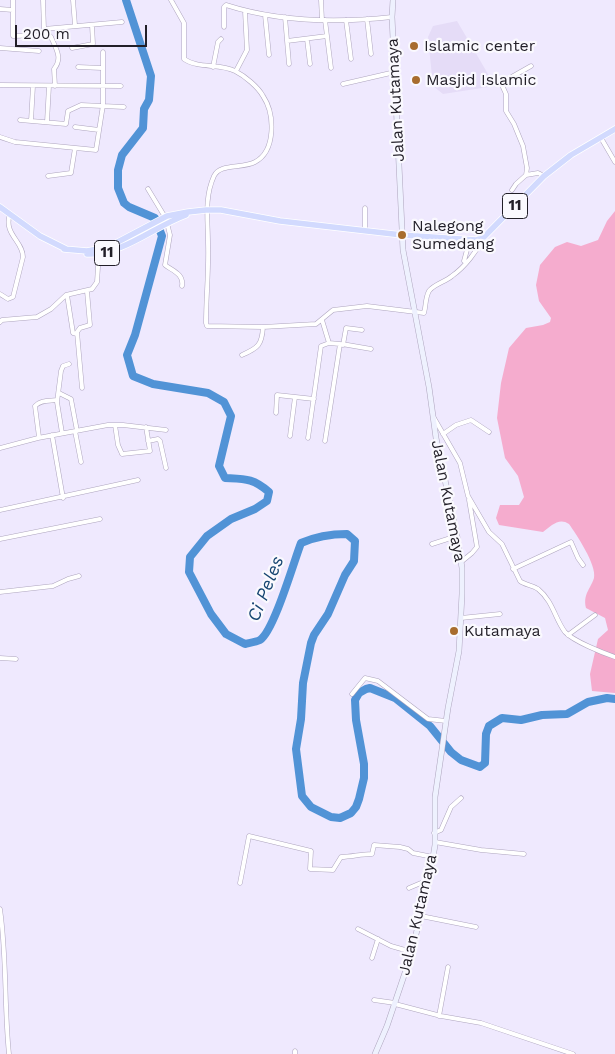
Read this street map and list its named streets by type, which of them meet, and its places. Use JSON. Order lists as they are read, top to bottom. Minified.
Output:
{"streets":{"highway":["11"],"main road":["Jalan Kutamaya"]},"crossings":[["Jalan Kutamaya","11"]],"water":["Ci Peles"],"places":["Islamic center","Masjid Islamic","Nalegong Sumedang","Kutamaya"],"scale_bar":"200 m"}
